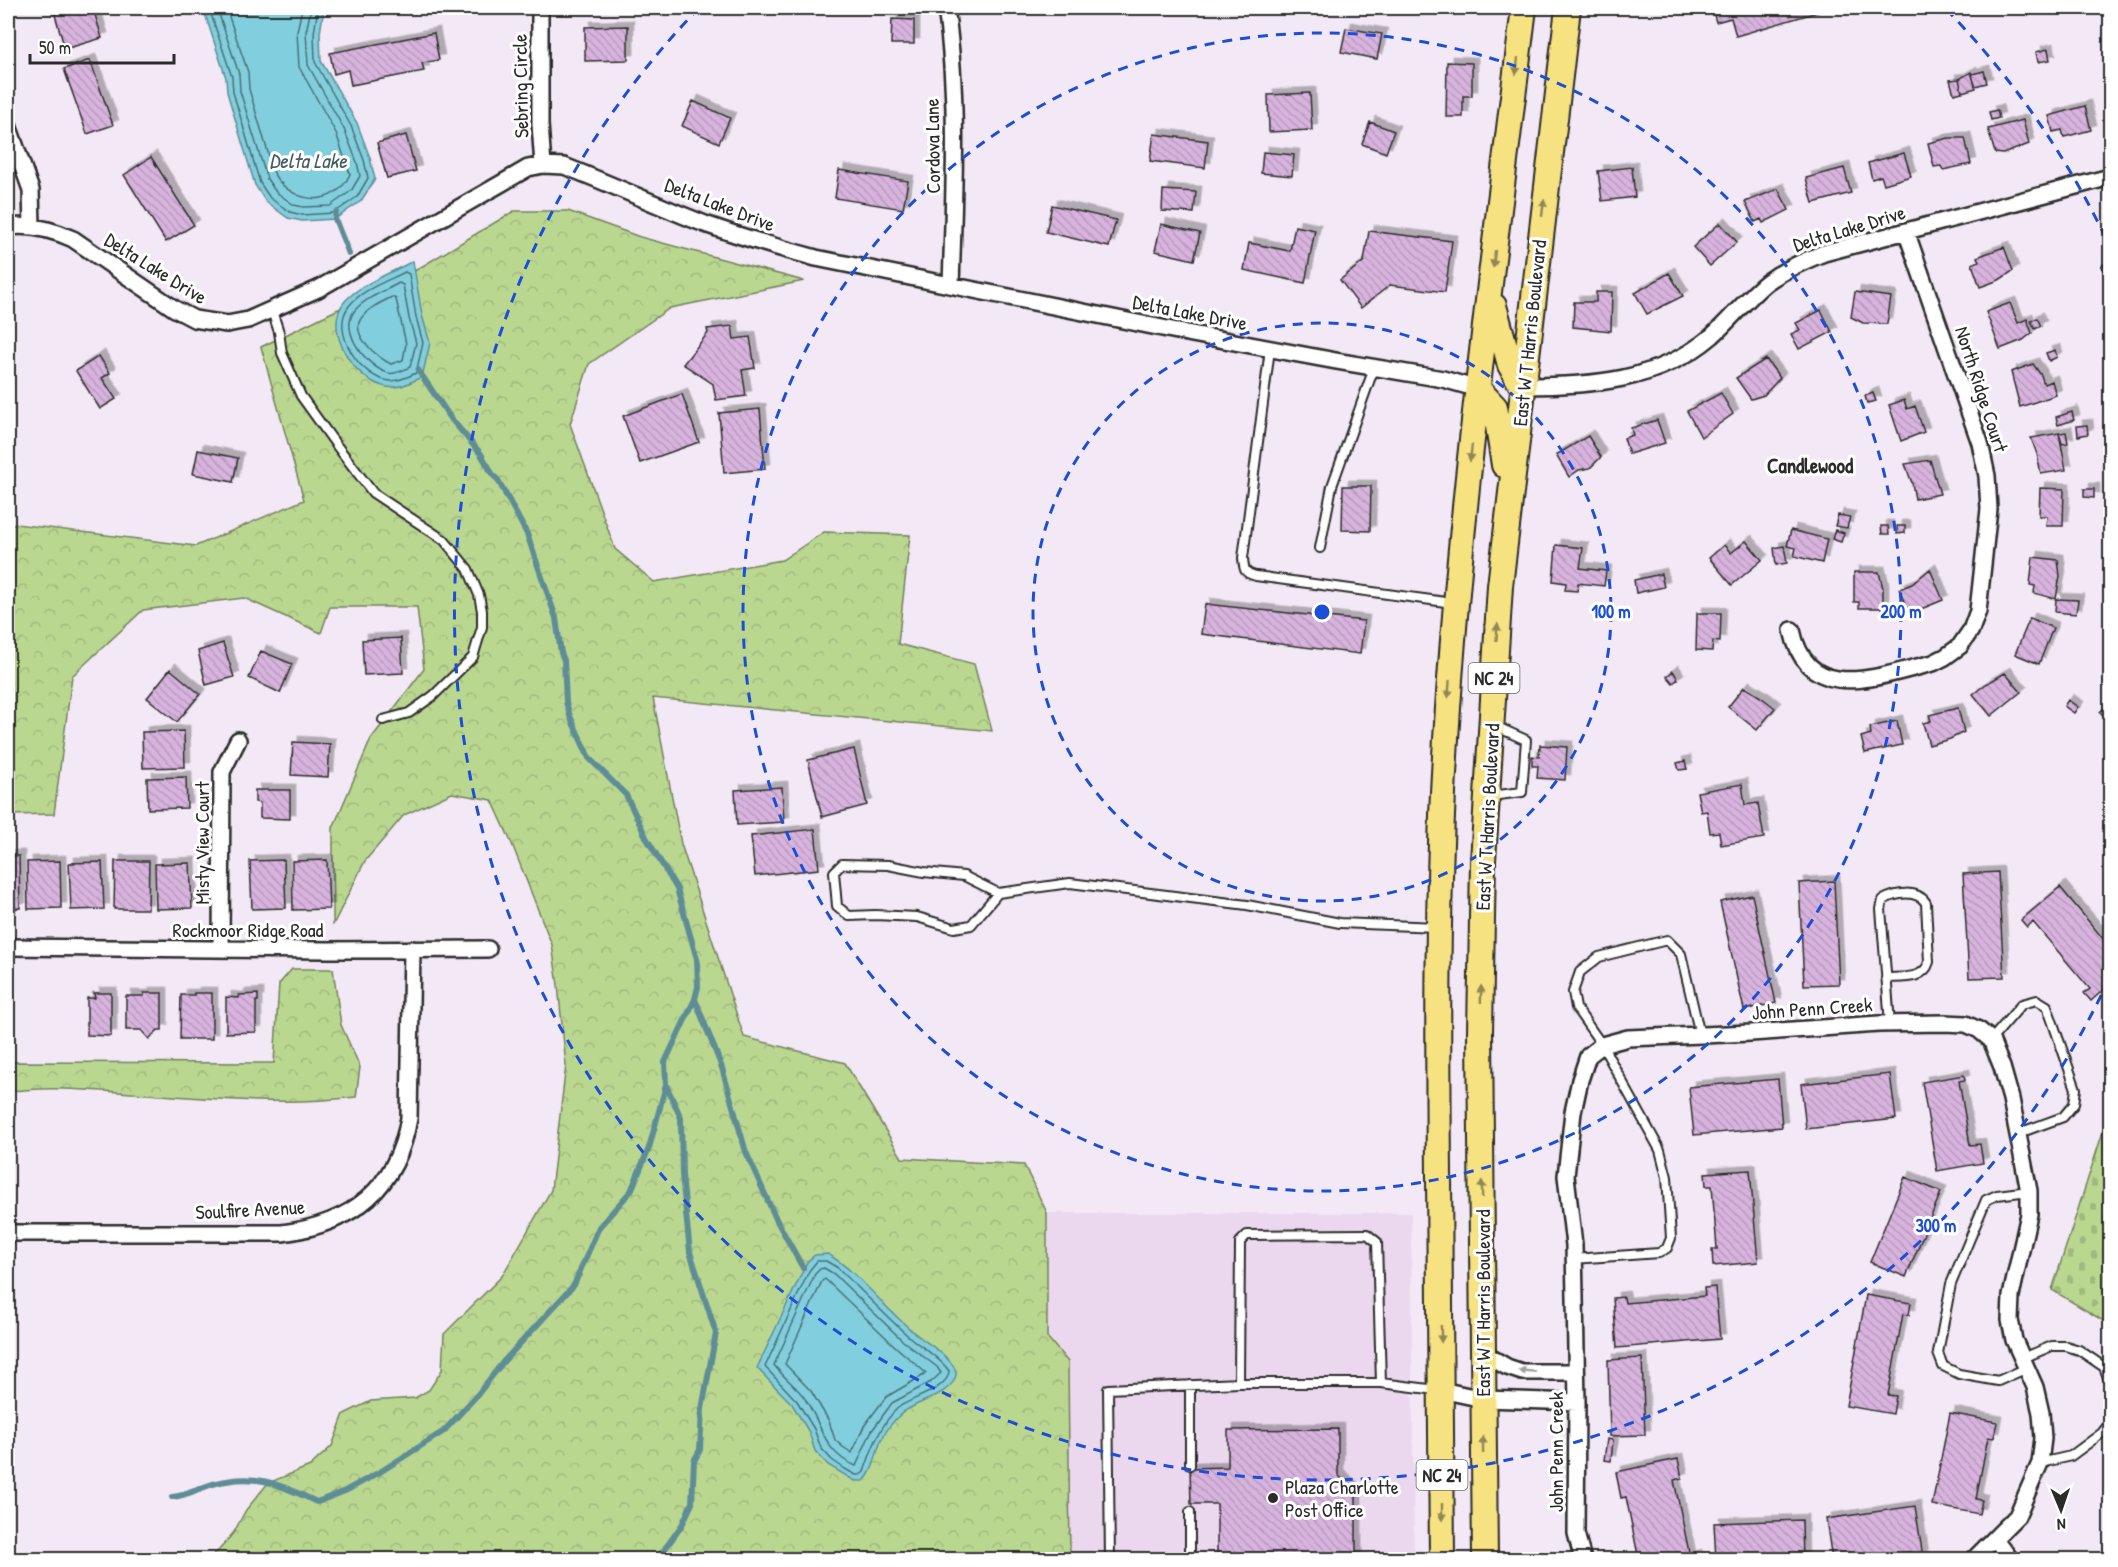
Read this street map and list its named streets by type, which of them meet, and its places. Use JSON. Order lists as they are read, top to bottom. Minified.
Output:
{"streets":{"main road":["East W T Harris Boulevard","NC 24"],"street":["Sebring Circle","Cordova Lane","Delta Lake Drive","North Ridge Court","Misty View Court","Rockmoor Ridge Road","John Penn Creek","Soulfire Avenue"]},"crossings":[["Sebring Circle","Delta Lake Drive"],["Cordova Lane","Delta Lake Drive"],["Delta Lake Drive","East W T Harris Boulevard"],["Delta Lake Drive","North Ridge Court"],["Misty View Court","Rockmoor Ridge Road"],["Rockmoor Ridge Road","Soulfire Avenue"]],"districts":["Candlewood"],"water":["Delta Lake"],"places":["Plaza Charlotte Post Office"],"scale_bar":"50 m","north":"bottom","rings":["100 m","200 m","300 m"]}
